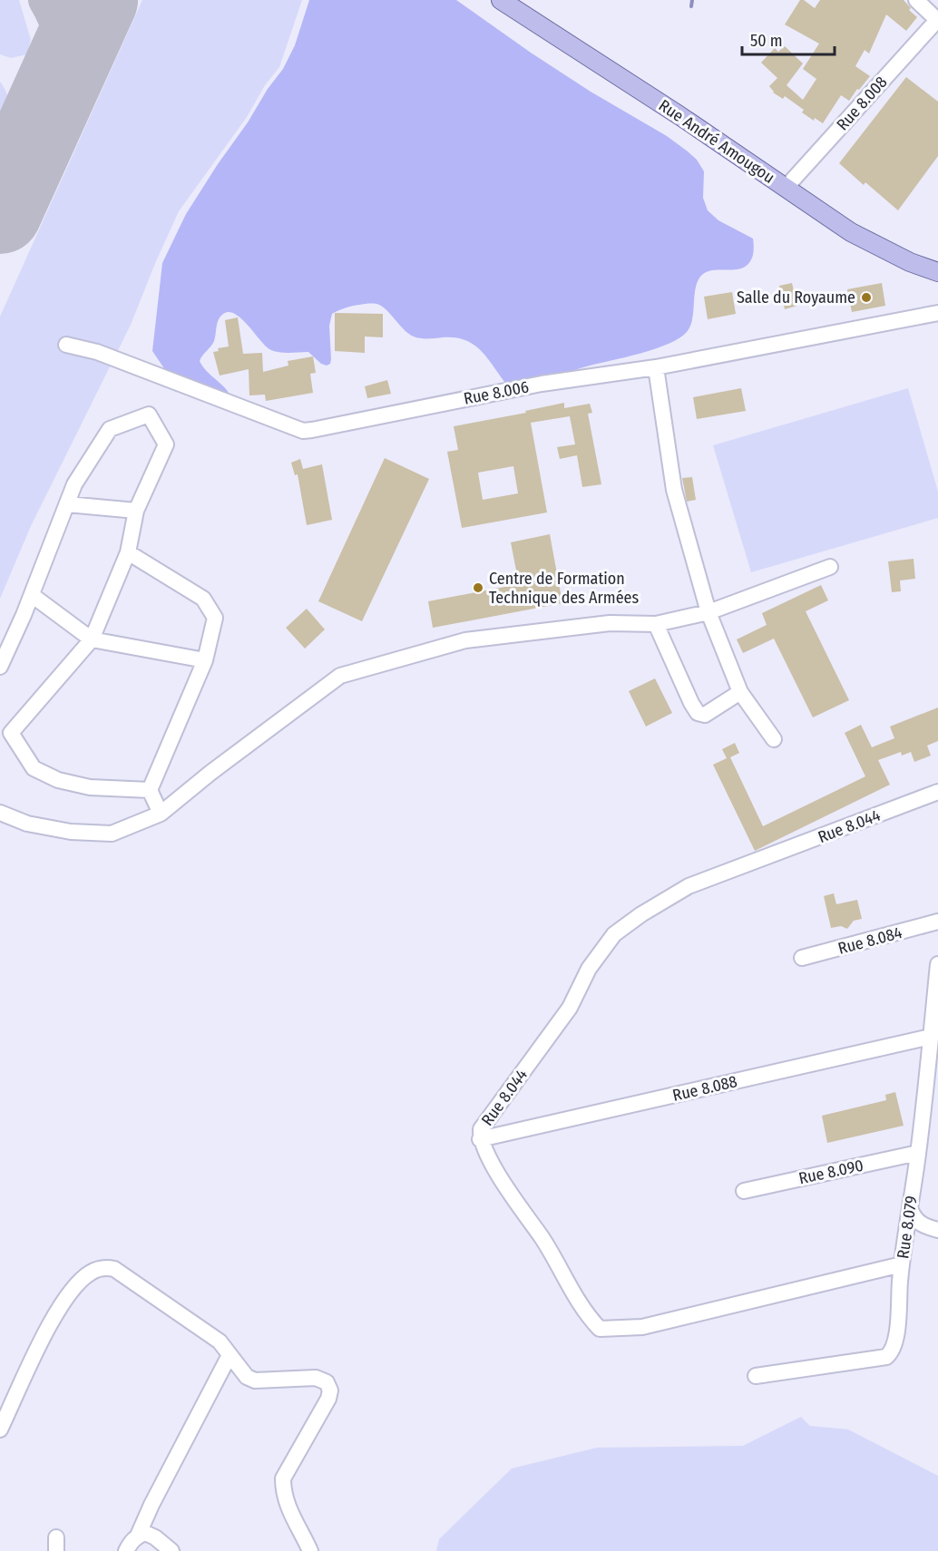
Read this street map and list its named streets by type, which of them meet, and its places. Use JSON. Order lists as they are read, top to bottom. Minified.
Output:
{"streets":{"main road":["Rue André Amougou"],"street":["Rue 8.008","Rue 8.006","Rue 8.044","Rue 8.084","Rue 8.088","Rue 8.090","Rue 8.079"]},"crossings":[["Rue 8.008","Rue André Amougou"],["Rue 8.044","Rue 8.088"],["Rue 8.044","Rue 8.079"],["Rue 8.088","Rue 8.079"],["Rue 8.090","Rue 8.079"]],"places":["Salle du Royaume","Centre de Formation Technique des Armées"],"scale_bar":"50 m"}
